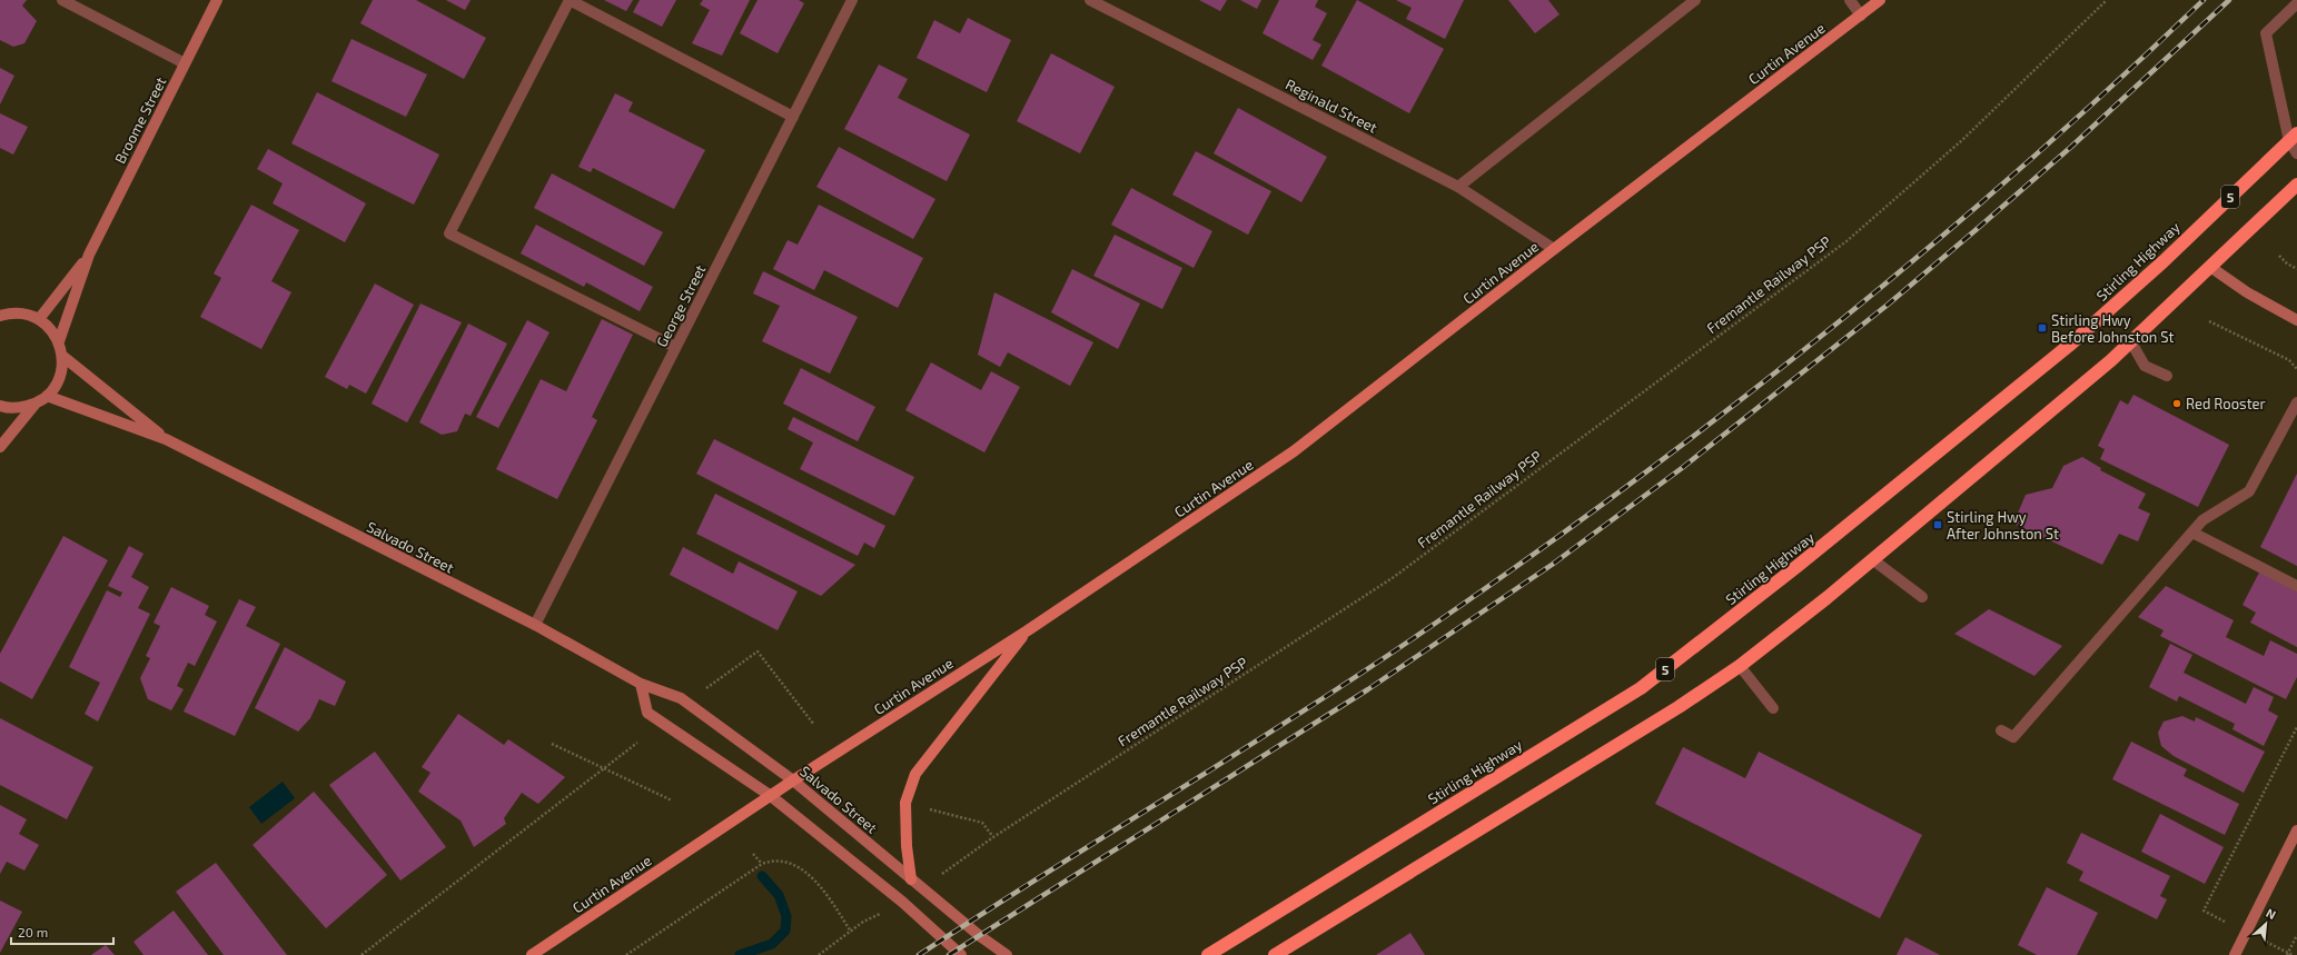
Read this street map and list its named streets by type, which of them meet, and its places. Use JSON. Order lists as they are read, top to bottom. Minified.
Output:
{"streets":{"highway":["5","Stirling Highway"],"main road":["Curtin Avenue"],"street":["Reginald Street","Broome Street","George Street","Salvado Street"],"path":["Fremantle Railway PSP"]},"crossings":[["Curtin Avenue","Reginald Street"],["Curtin Avenue","Salvado Street"],["Fremantle Railway PSP","Salvado Street"],["George Street","Salvado Street"]],"places":{"transit":["Stirling Hwy Before Johnston St","Stirling Hwy After Johnston St"],"other":["Red Rooster"]},"scale_bar":"20 m","north":"top right"}
